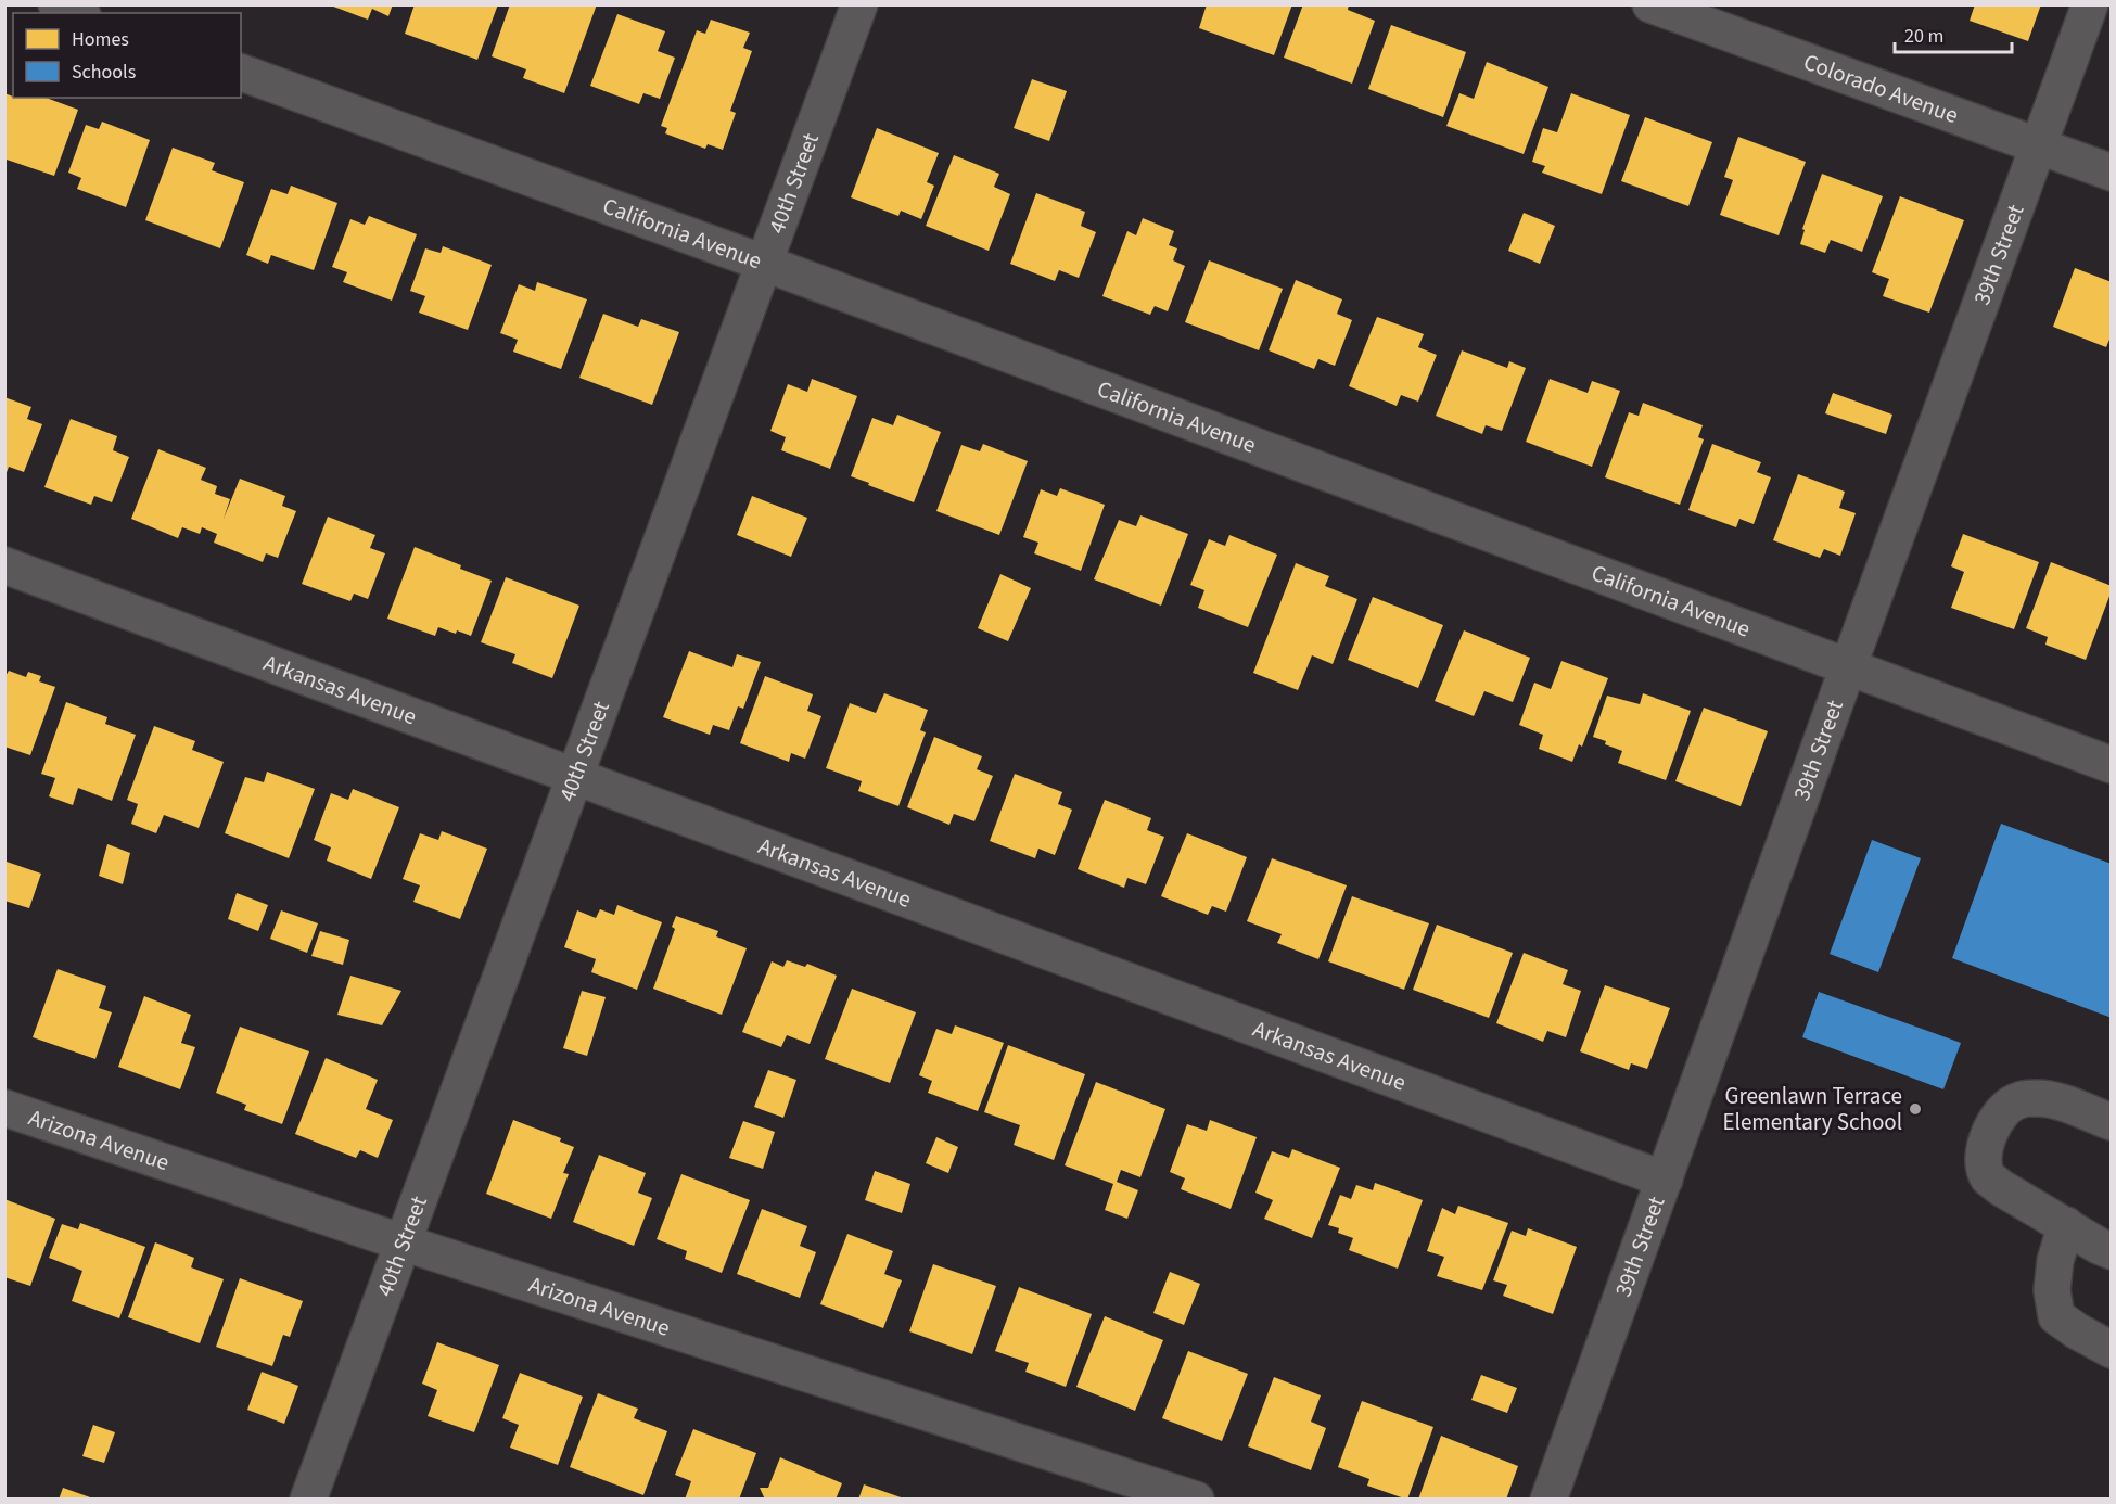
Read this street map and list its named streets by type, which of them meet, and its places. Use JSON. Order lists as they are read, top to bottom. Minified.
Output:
{"streets":{"street":["Colorado Avenue","40th Street","California Avenue","39th Street","Arkansas Avenue","Arizona Avenue"]},"crossings":[["Colorado Avenue","39th Street"],["40th Street","California Avenue"],["40th Street","Arkansas Avenue"],["40th Street","Arizona Avenue"],["California Avenue","39th Street"],["39th Street","Arkansas Avenue"]],"places":["Greenlawn Terrace Elementary School"],"legend":["Homes","Schools"],"scale_bar":"20 m"}
